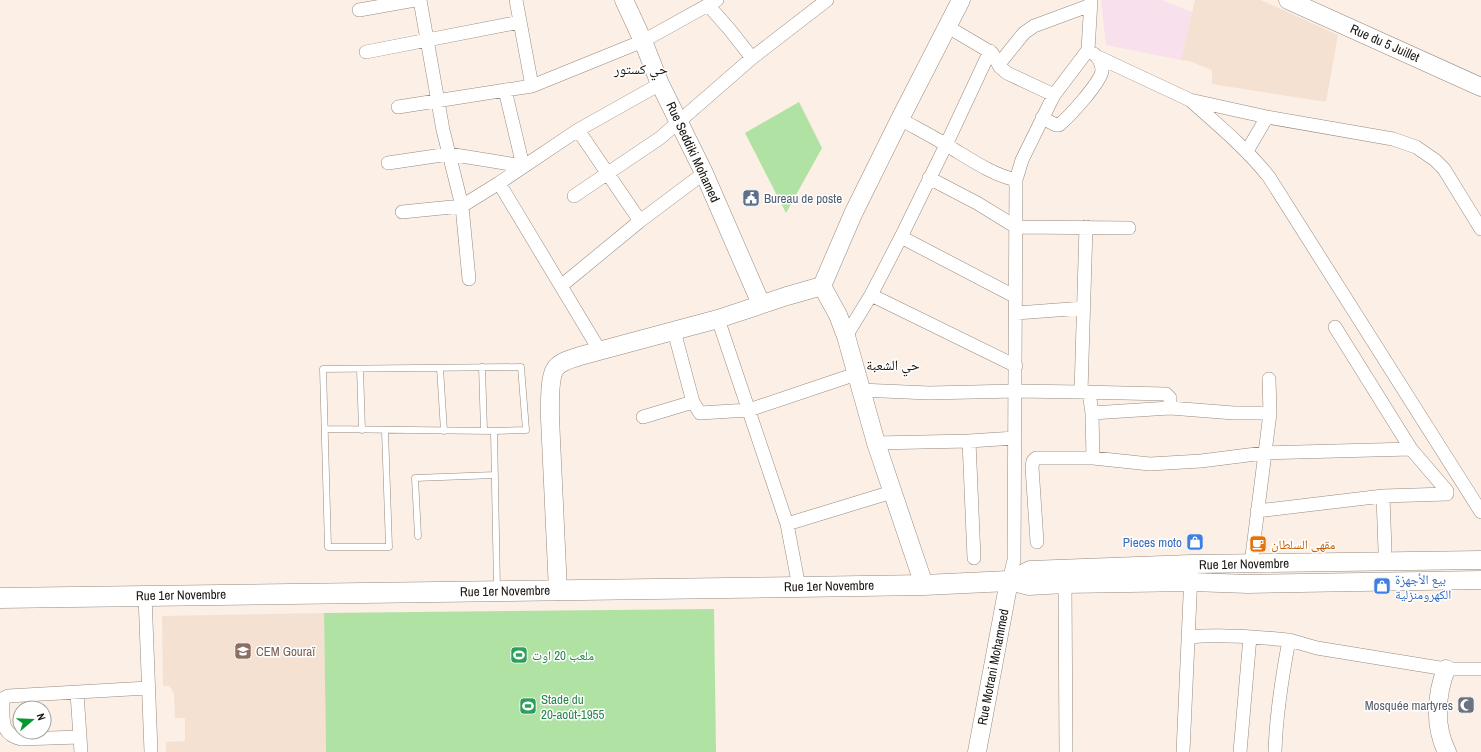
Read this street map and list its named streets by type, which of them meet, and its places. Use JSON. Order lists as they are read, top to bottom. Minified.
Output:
{"streets":{"main road":["Rue 1er Novembre"],"street":["Rue du 5 Juillet","Rue Seddiki Mohamed","Rue Motrani Mohammed"]},"crossings":[["Rue 1er Novembre","Rue Motrani Mohammed"]],"districts":["حي كستور","حي الشعبة"],"places":{"public building":["Bureau de poste"],"shop":["Pieces moto","بيع الأجهزة الكهرومنزلية"],"cafe":["مقهى السلطان"],"school or university":["CEM Gouraï"],"sports":["ملعب 20 اوت","Stade du 20-août-1955"],"mosque":["Mosquée martyres"]},"north":"right"}
